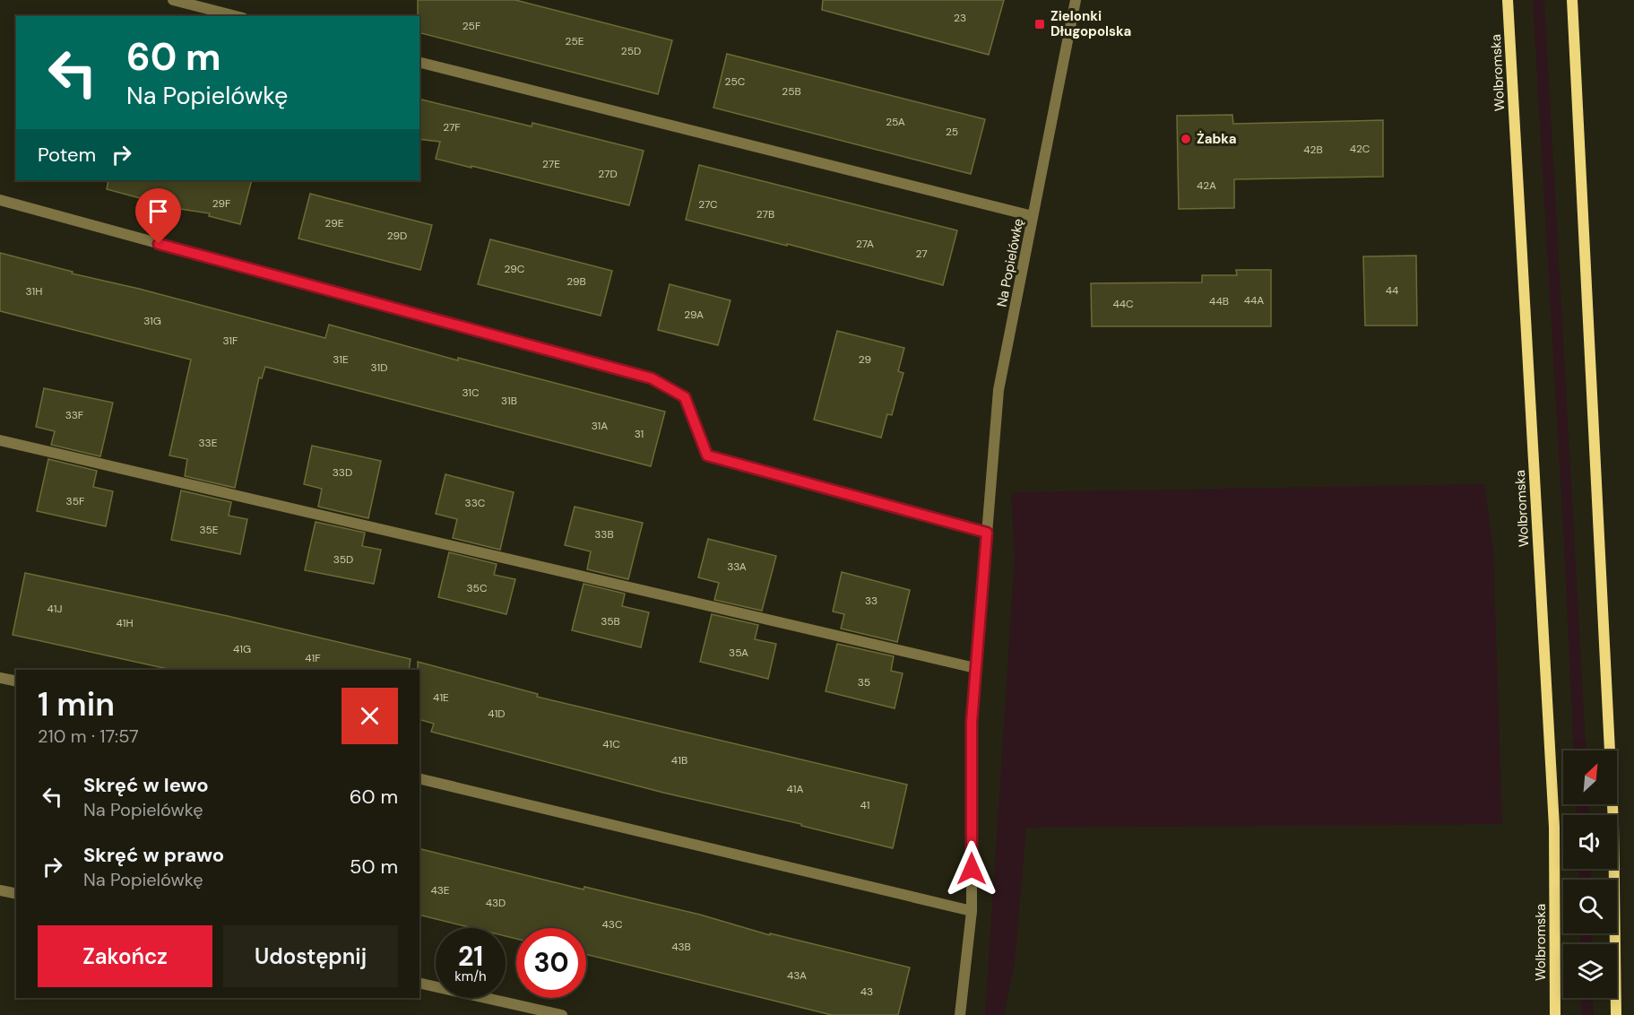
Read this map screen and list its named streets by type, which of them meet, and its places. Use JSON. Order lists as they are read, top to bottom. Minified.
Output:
{"streets":{"main road":["Wolbromska"],"street":["Na Popielówkę"]},"places":{"transit":["Zielonki Długopolska"],"other":["Żabka"]},"house_numbers":["23","25F","25E","25D","25C","25B","25A","27F","25","42C","42B","27E","27D","42A","29F","27C","27B","29E","29D","27A","27","29C","29B","44","31H","44A","44B","44C","29A","31G","31F","31E","29","31D","31C","31B","33F","31A","31","33E","33D","35F","33C","35E","33B","35D","33A","35C","33","41J","35B","41H","41G","35A","41F","35","41E","41D","41C","41B","41A","41","43E","43D","43C","43B","43A","43"],"north":"top right","page":{"turn":["60 m","Na Popielówkę"],"then":"Potem","heading":["1 min","210 m · 17:57"],"list":[{"name":"Skręć w lewo","note":"Na Popielówkę","value":"60 m"},{"name":"Skręć w prawo","note":"Na Popielówkę","value":"50 m"}],"buttons":["Zakończ","Udostępnij"],"speed":"21 km/h","limit":"30"}}
